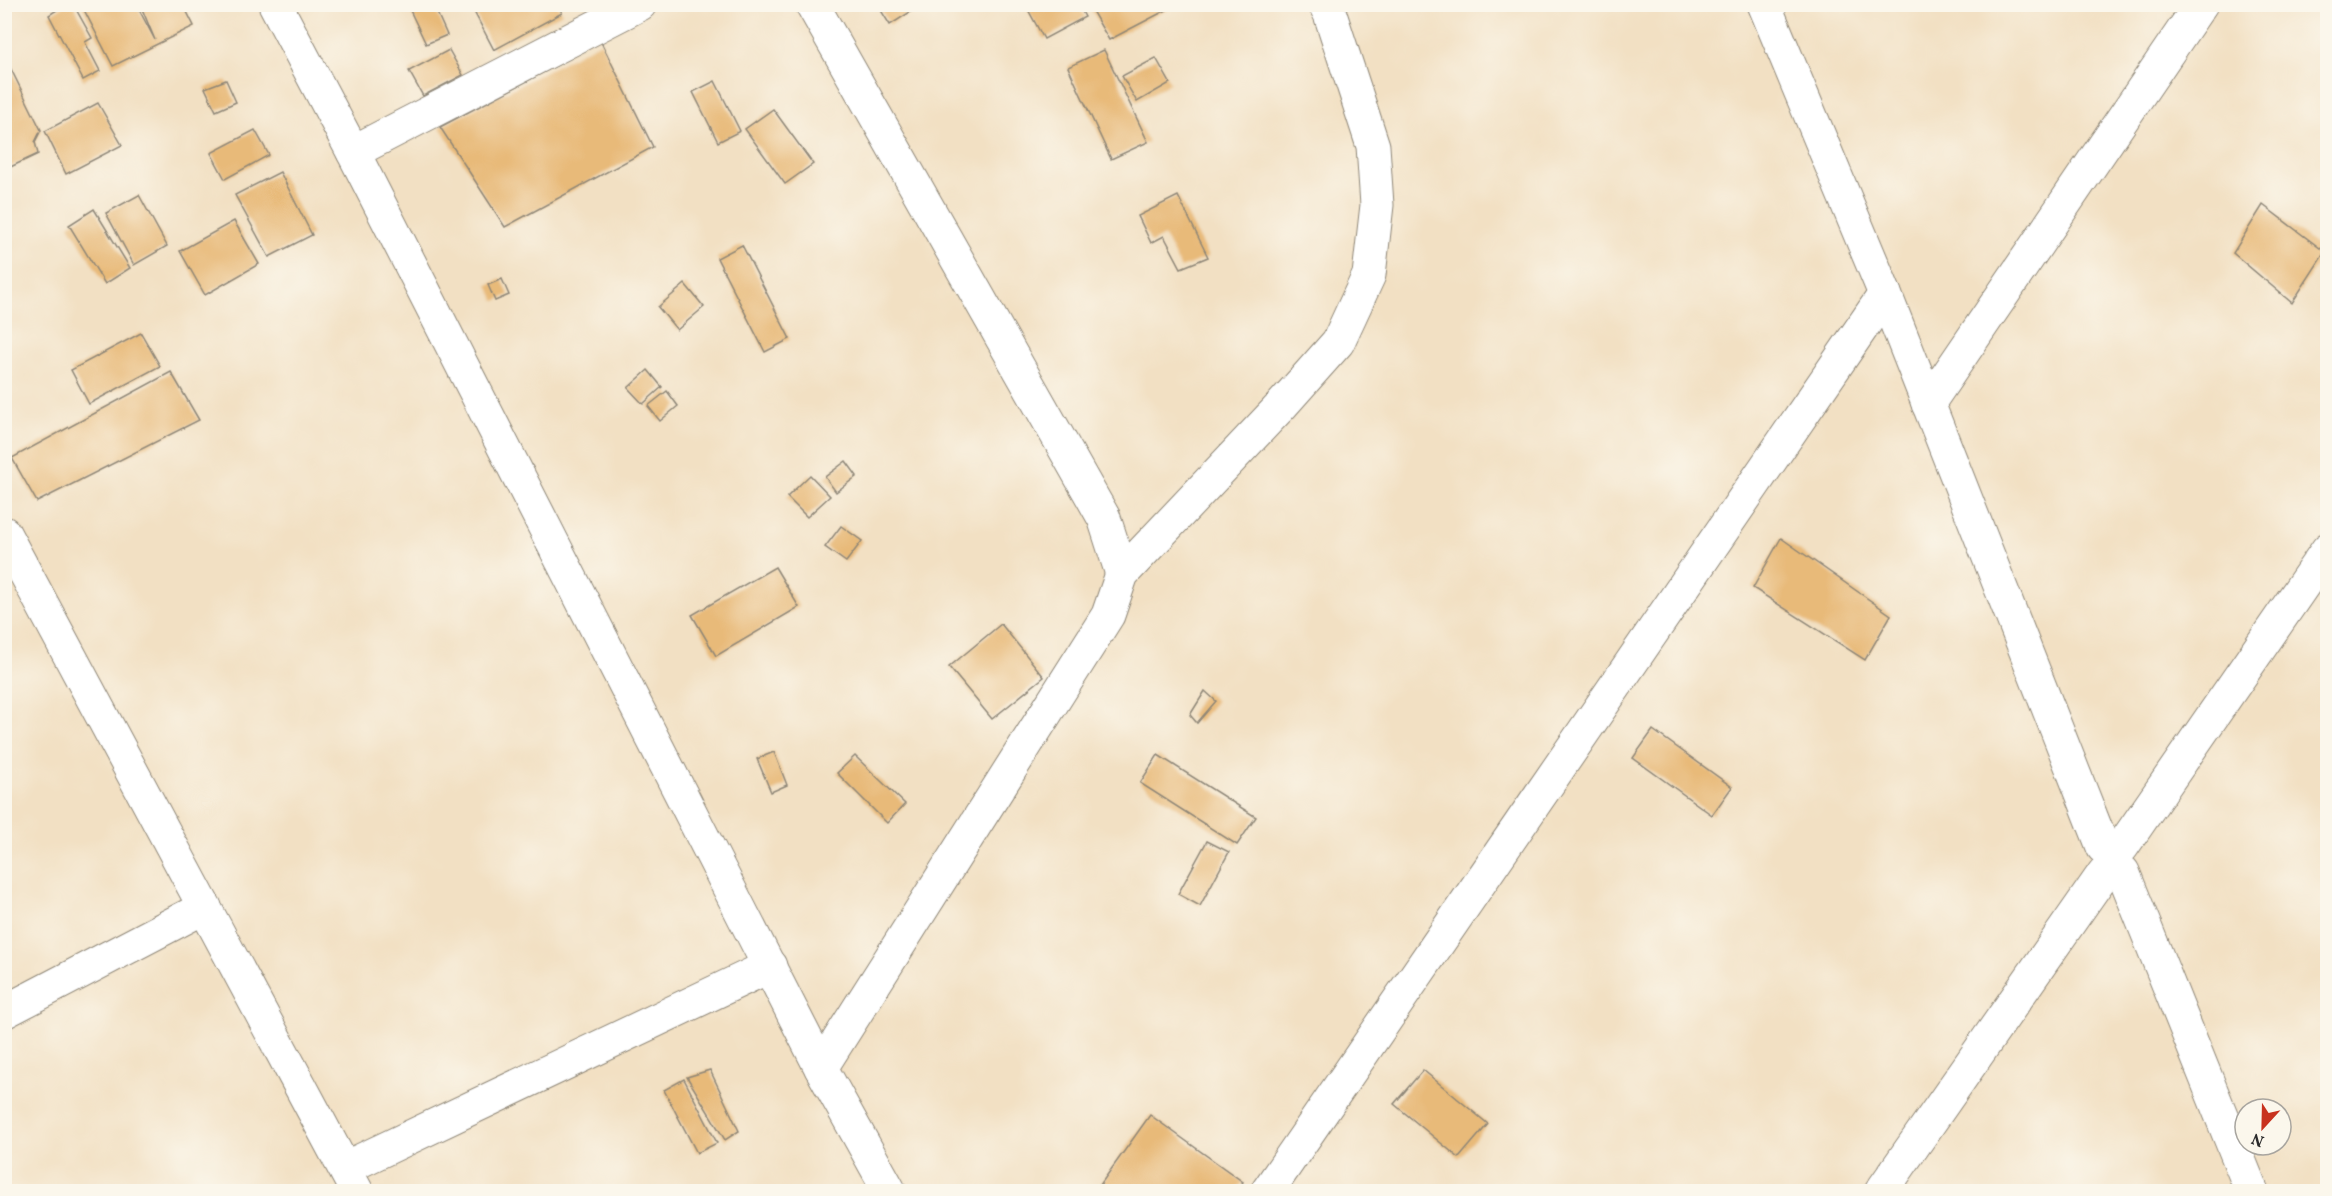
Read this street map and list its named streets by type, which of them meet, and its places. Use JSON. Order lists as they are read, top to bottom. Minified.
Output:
{"north":"bottom"}
